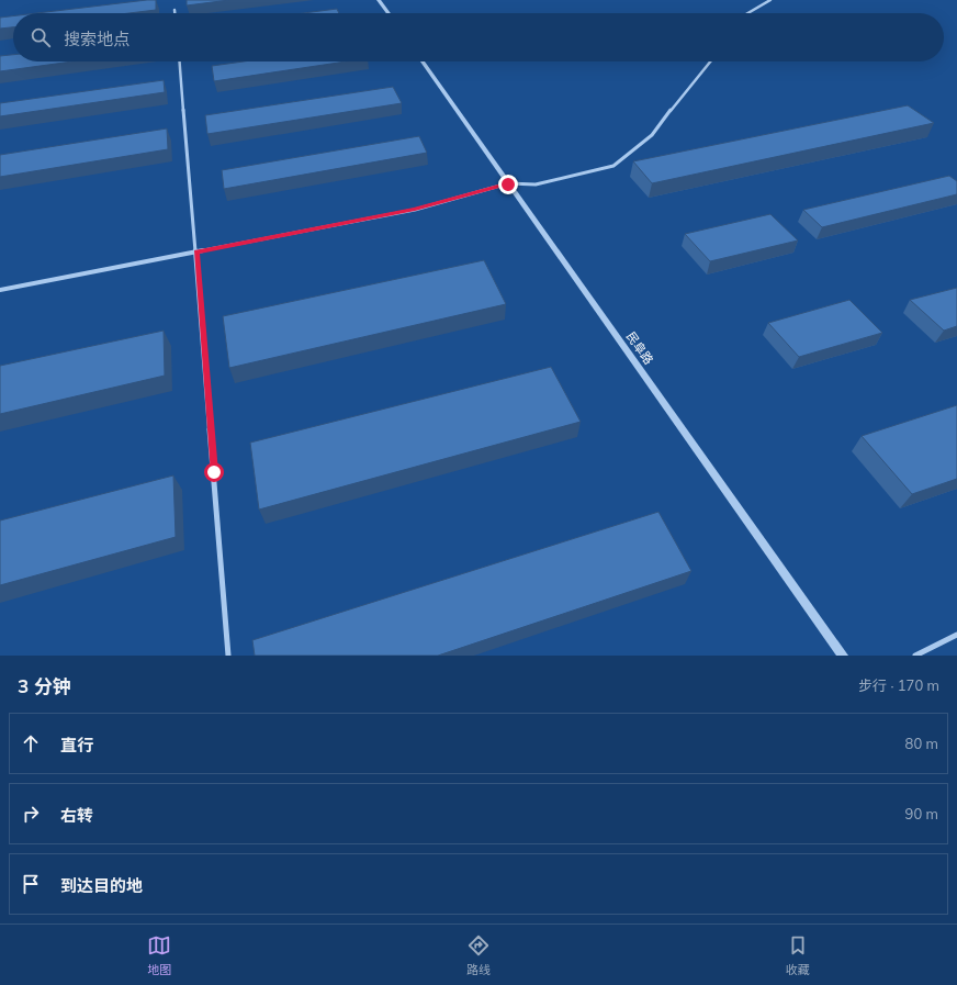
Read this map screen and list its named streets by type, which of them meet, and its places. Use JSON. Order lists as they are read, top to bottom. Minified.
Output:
{"streets":{"street":["民阜路"]},"page":{"search":"搜索地点","heading":["3 分钟","步行 · 170 m"],"list":[["直行","80 m"],["右转","90 m"],"到达目的地"],"nav":["地图","路线","收藏"]}}
